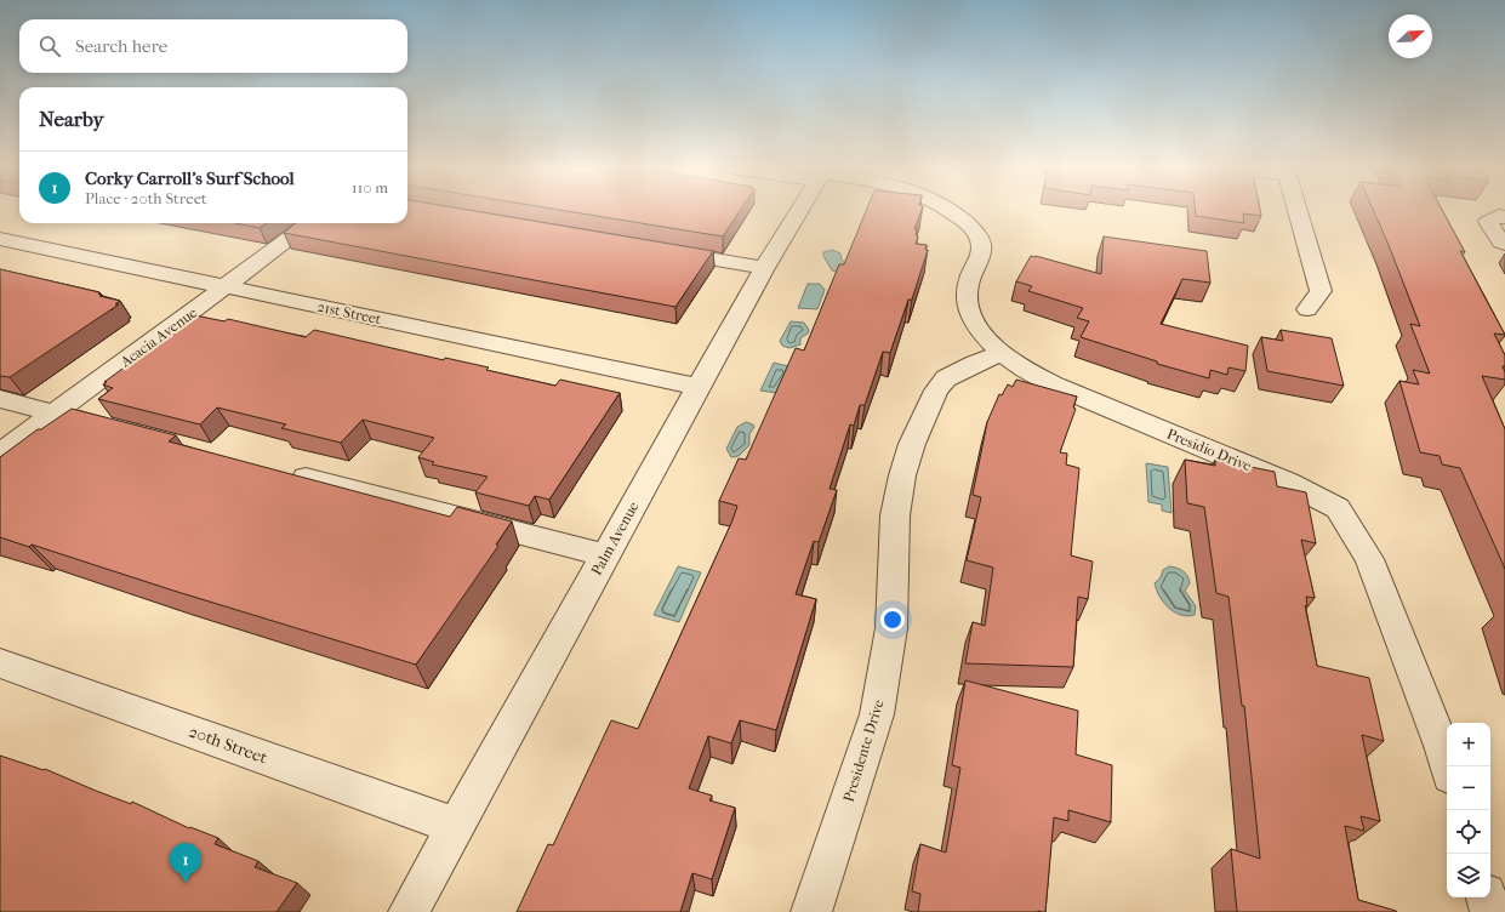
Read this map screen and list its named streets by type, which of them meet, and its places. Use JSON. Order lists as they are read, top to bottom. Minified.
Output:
{"streets":{"street":["21st Street","Acacia Avenue","Presidio Drive","Palm Avenue","20th Street","Presidente Drive"]},"crossings":[["21st Street","Acacia Avenue"],["21st Street","Palm Avenue"],["Presidio Drive","Presidente Drive"],["Palm Avenue","20th Street"]],"north":"top right","page":{"search":"Search here","heading":"Nearby","list":[{"mark":"1","name":"Corky Carroll's Surf School","note":"Place · 20th Street","value":"110 m"}],"map_buttons":["+","−"],"pins":"1"}}
